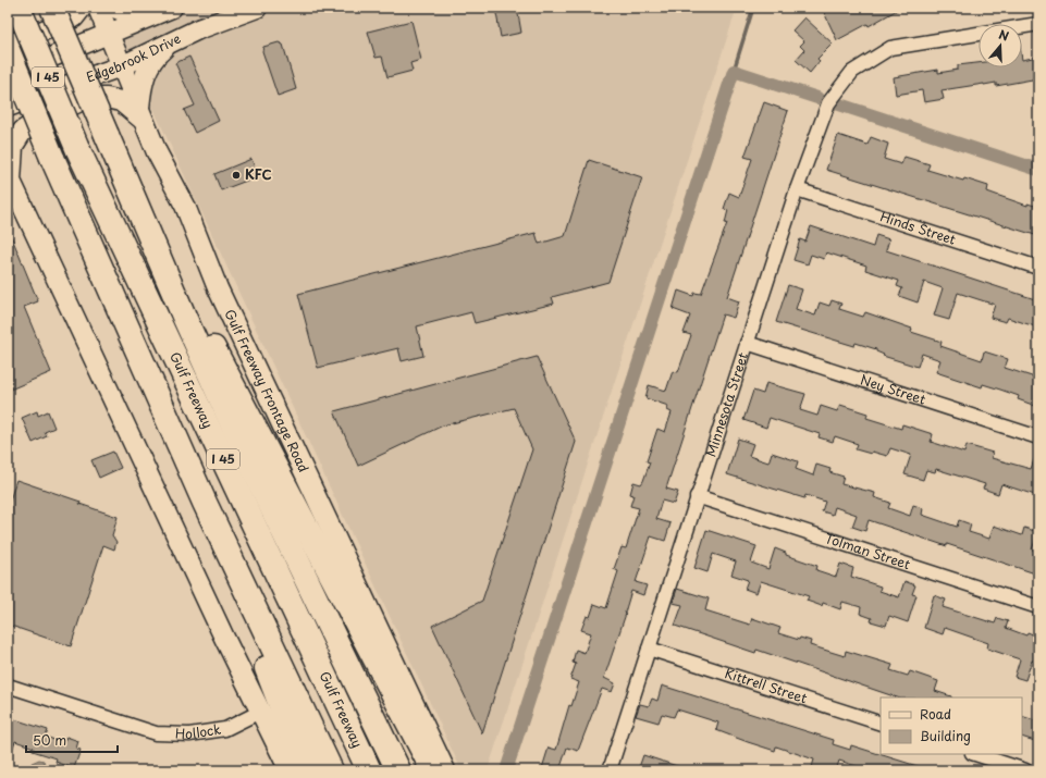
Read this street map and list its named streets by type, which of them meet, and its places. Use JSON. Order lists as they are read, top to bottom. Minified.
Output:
{"streets":{"highway":["I 45","Gulf Freeway"],"main road":["Edgebrook Drive","Gulf Freeway Frontage Road"],"street":["Hinds Street","Ney Street","Minnesota Street","Tolman Street","Kittrell Street","Hollock"]},"crossings":[["Edgebrook Drive","Gulf Freeway Frontage Road"],["Hinds Street","Minnesota Street"],["Ney Street","Minnesota Street"],["Minnesota Street","Tolman Street"],["Minnesota Street","Kittrell Street"]],"places":["KFC"],"legend":["Road","Building"],"scale_bar":"50 m","north":"top"}
